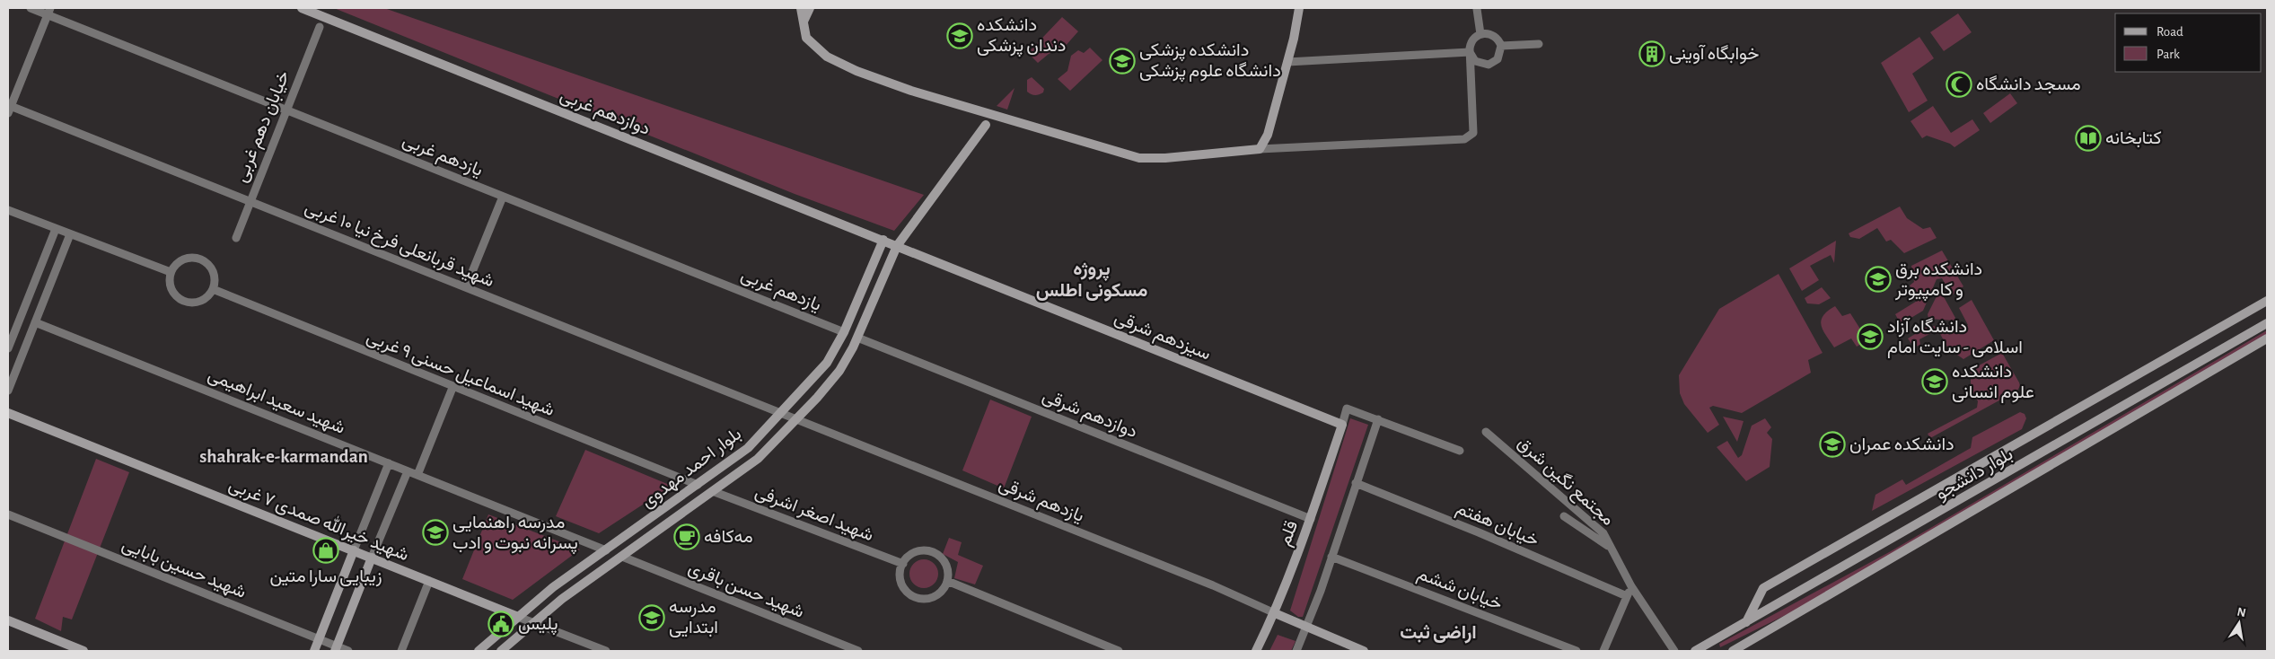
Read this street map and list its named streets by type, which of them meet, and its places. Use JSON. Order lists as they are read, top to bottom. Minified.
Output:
{"streets":{"street":["دوازدهم غربی","خیابان دهم غربی","یازدهم غربی","شهید قربانعلی فرخ نیا ۱۰ غربی","سیزدهم شرقی","شهید اسماعیل حسنی ۹ غربی","شهید سعید ابراهیمی","دوازدهم شرقی","بلوار احمد مهدوی","بلوار دانشجو","مجتمع نگین شرق","یازدهم شرقی","شهید اصغر اشرفی","شهید خیرالله صمدی ۷ غربی","خیابان هفتم","قلم","شهید حسین بابایی","خیابان ششم","شهید حسن باقری"]},"crossings":[["دوازدهم غربی","سیزدهم شرقی"],["دوازدهم غربی","بلوار احمد مهدوی"],["خیابان دهم غربی","یازدهم غربی"],["خیابان دهم غربی","شهید قربانعلی فرخ نیا ۱۰ غربی"],["یازدهم غربی","بلوار احمد مهدوی"],["شهید قربانعلی فرخ نیا ۱۰ غربی","بلوار احمد مهدوی"],["شهید قربانعلی فرخ نیا ۱۰ غربی","یازدهم شرقی"],["سیزدهم شرقی","بلوار احمد مهدوی"],["سیزدهم شرقی","قلم"],["شهید اسماعیل حسنی ۹ غربی","بلوار احمد مهدوی"],["شهید سعید ابراهیمی","بلوار احمد مهدوی"],["دوازدهم شرقی","بلوار احمد مهدوی"],["دوازدهم شرقی","قلم"],["بلوار احمد مهدوی","یازدهم شرقی"],["بلوار احمد مهدوی","شهید اصغر اشرفی"],["بلوار احمد مهدوی","شهید خیرالله صمدی ۷ غربی"],["بلوار احمد مهدوی","شهید حسن باقری"],["یازدهم شرقی","قلم"]],"districts":["پروژه مسکونی اطلس","shahrak-e-karmandan","اراضی ثبت"],"places":{"school or university":["دانشکده دندان پزشکی","دانشکده پزشکی دانشگاه علوم پزشکی","دانشکده برق و کامپیوتر","دانشگاه آزاد اسلامی - سایت امام","دانشکده علوم انسانی","دانشکده عمران","مدرسه راهنمایی پسرانه نبوت و ادب","مدرسه ابتدایی"],"building":["خوابگاه آوینی"],"mosque":["مسجد دانشگاه"],"library":["کتابخانه"],"cafe":["مه‌کافه"],"shop":["زیبایی سارا متین"],"public building":["پلیس"]},"legend":["Road","Park"],"north":"top"}
